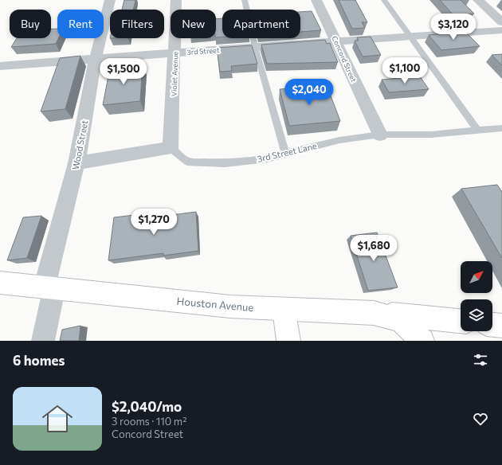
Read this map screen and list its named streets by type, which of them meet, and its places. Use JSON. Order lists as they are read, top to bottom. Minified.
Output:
{"streets":{"street":["3rd Street","Concord Street","Violet Avenue","Wood Street","Houston Avenue"],"lane":["3rd Street Lane"]},"crossings":[["3rd Street","Concord Street"],["3rd Street","Violet Avenue"],["3rd Street","Wood Street"],["Concord Street","3rd Street Lane"],["Violet Avenue","3rd Street Lane"],["Wood Street","Houston Avenue"]],"north":"top right","page":{"chip":["Buy","Rent","Filters","New","Apartment"],"price":["$3,120","$1,100","$1,500","$2,040","$1,270","$1,680"],"heading":"6 homes","list":[{"name":"$2,040/mo","note":"3 rooms · 110 m² · Concord Street"}]}}
